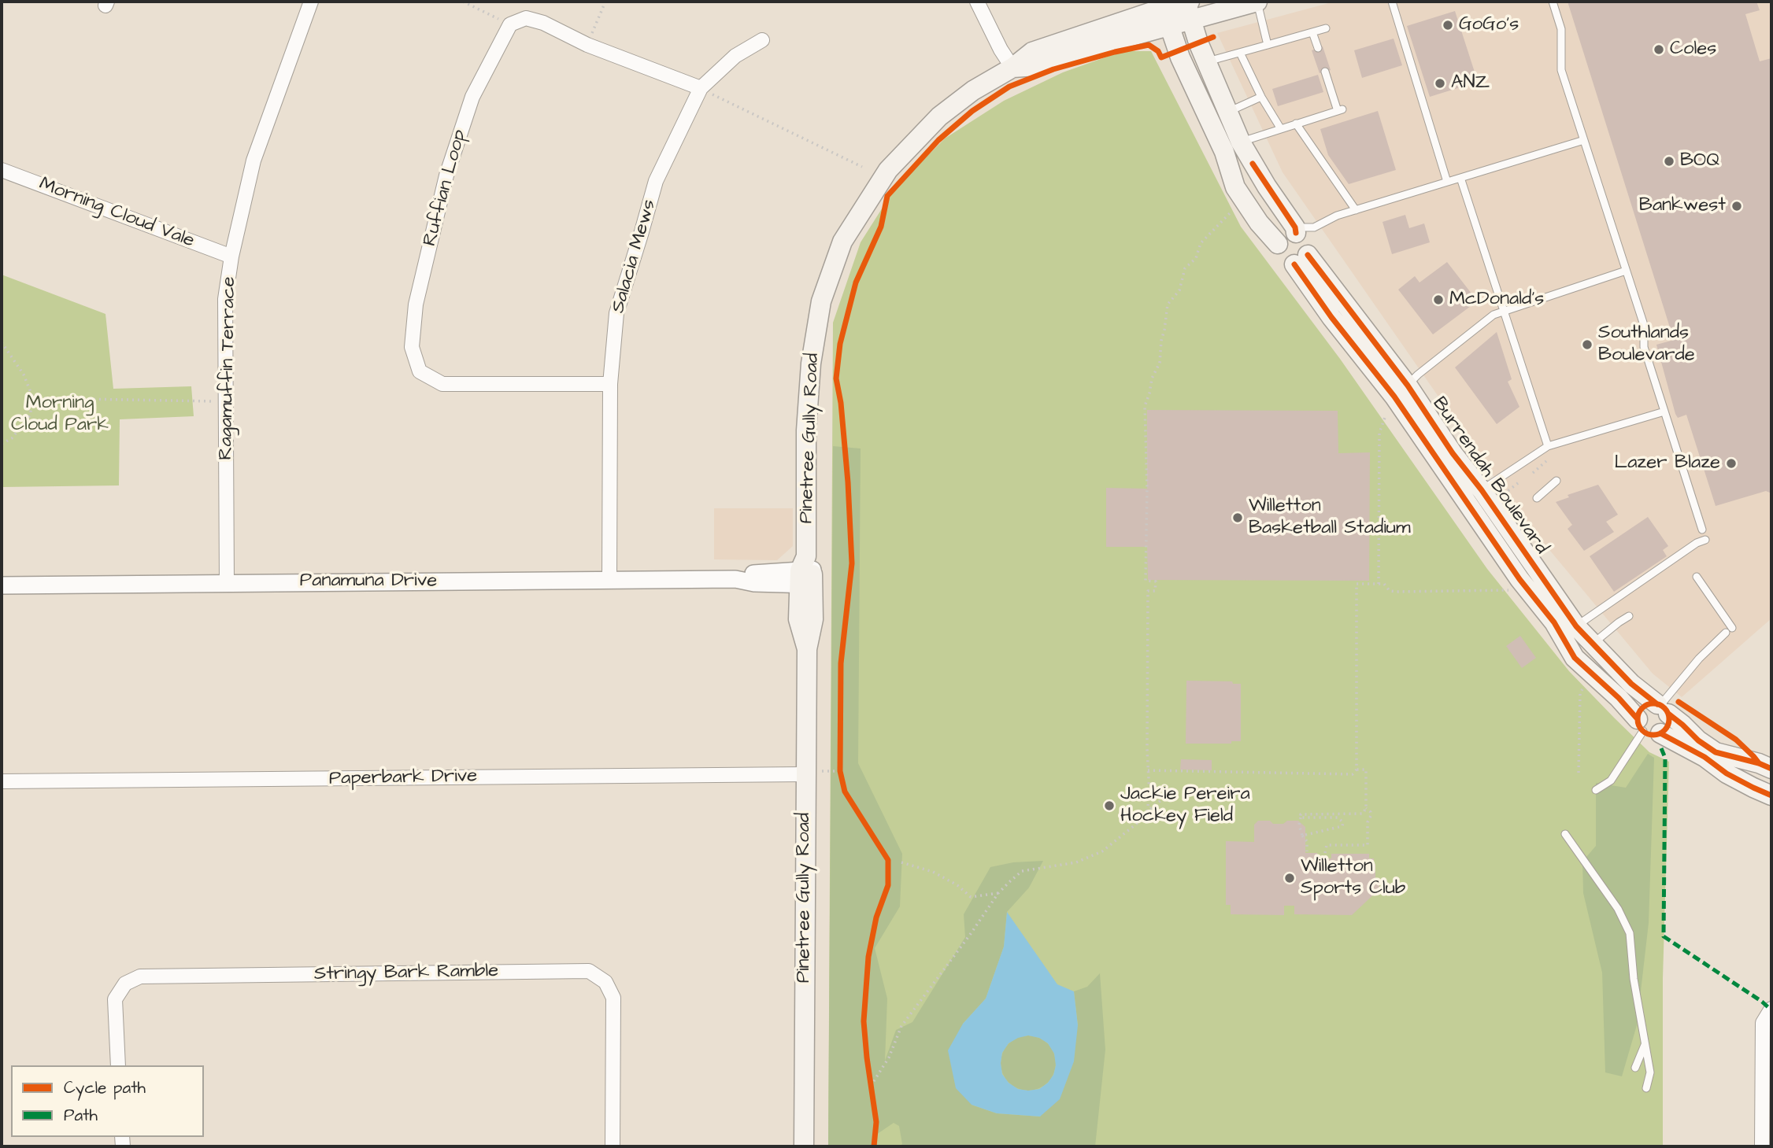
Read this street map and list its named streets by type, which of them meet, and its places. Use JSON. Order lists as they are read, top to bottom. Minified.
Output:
{"streets":{"main road":["Pinetree Gully Road","Burrendah Boulevard"],"street":["Ruffian Loop","Morning Cloud Vale","Salacia Mews","Ragamuffin Terrace","Panamuna Drive","Paperbark Drive","Stringy Bark Ramble"]},"crossings":[["Ruffian Loop","Salacia Mews"],["Morning Cloud Vale","Ragamuffin Terrace"],["Salacia Mews","Panamuna Drive"],["Ragamuffin Terrace","Panamuna Drive"],["Pinetree Gully Road","Panamuna Drive"],["Pinetree Gully Road","Paperbark Drive"]],"parks":["Morning Cloud Park"],"places":["GoGo's","Coles","ANZ","BOQ","Bankwest","McDonald's","Southlands Boulevarde","Lazer Blaze","Willetton Basketball Stadium","Jackie Pereira Hockey Field","Willetton Sports Club"],"legend":["Cycle path","Path"]}
